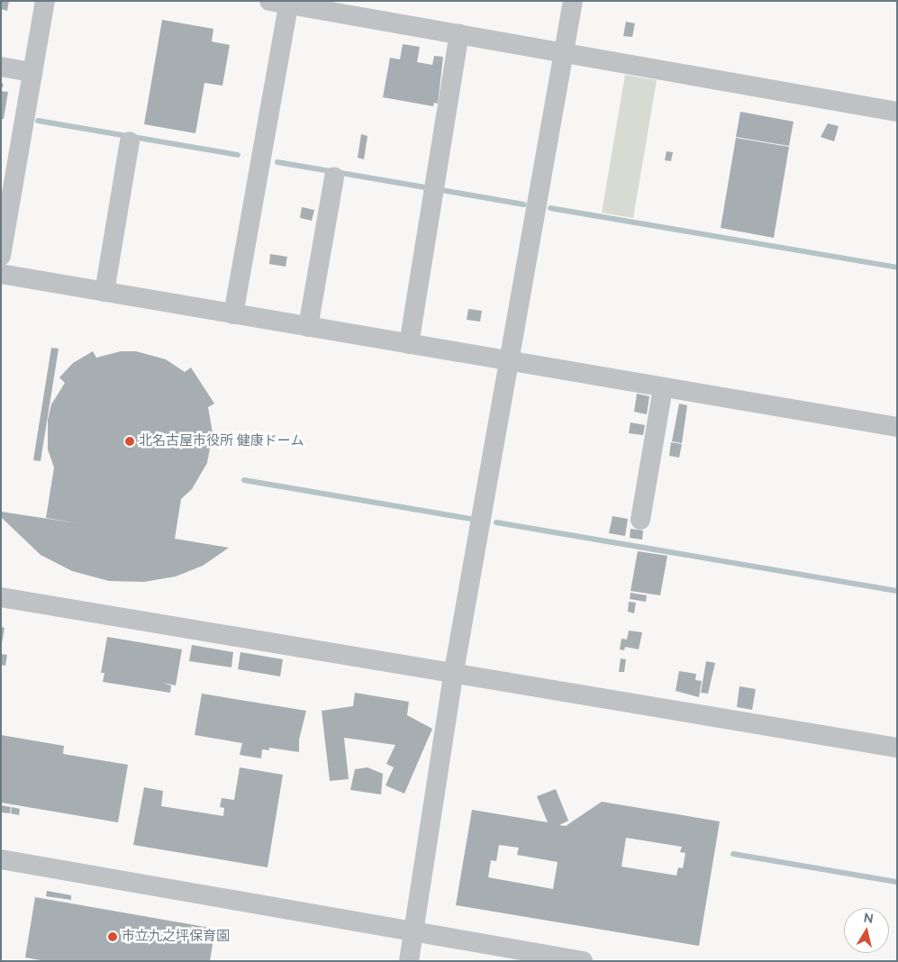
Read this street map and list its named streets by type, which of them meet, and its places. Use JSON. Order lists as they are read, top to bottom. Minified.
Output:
{"places":["北名古屋市役所 健康ドーム","市立九之坪保育園"],"north":"top"}
